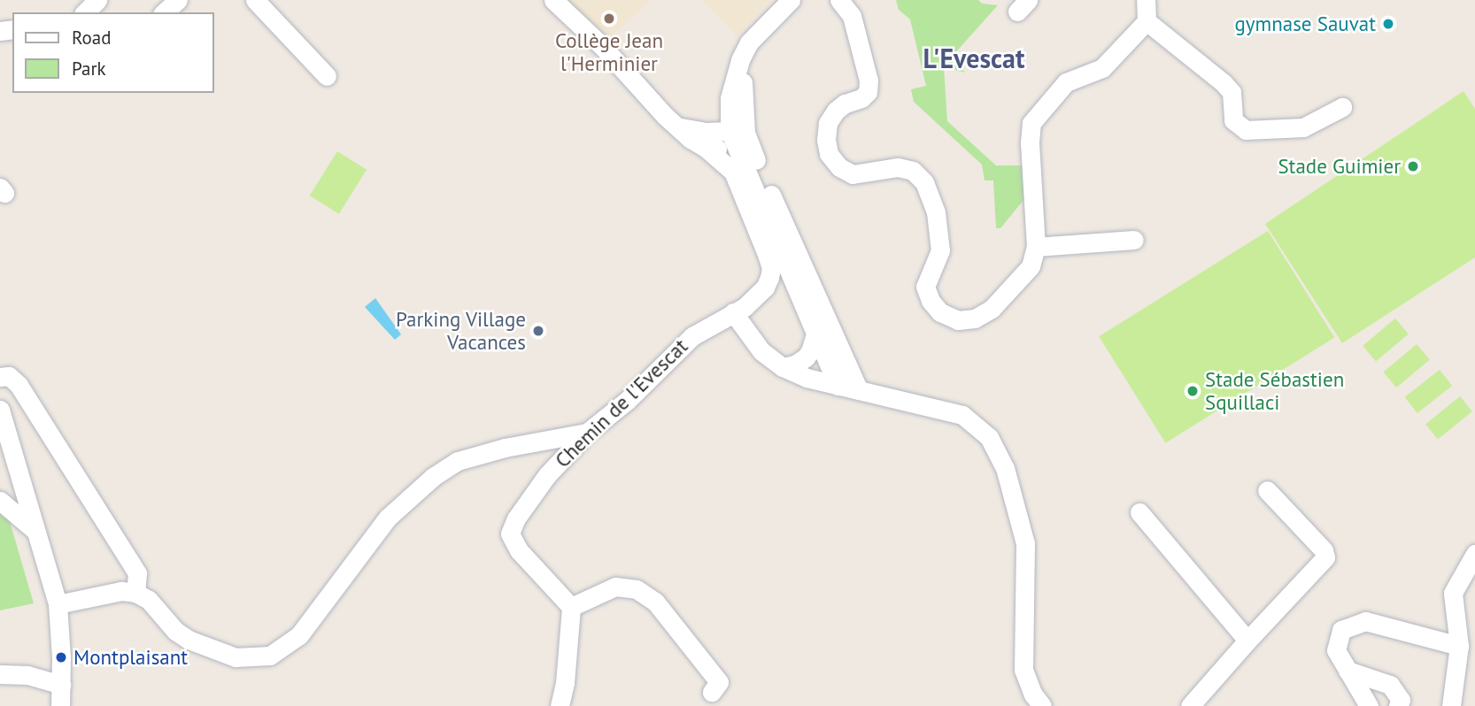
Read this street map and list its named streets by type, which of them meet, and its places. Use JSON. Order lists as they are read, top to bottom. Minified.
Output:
{"streets":{"street":["Chemin de l'Evescat"]},"districts":["L'Evescat"],"places":["Collège Jean l'Herminier","gymnase Sauvat","Stade Guimier","Parking Village Vacances","Stade Sébastien Squillaci","Montplaisant"],"legend":["Road","Park"]}
